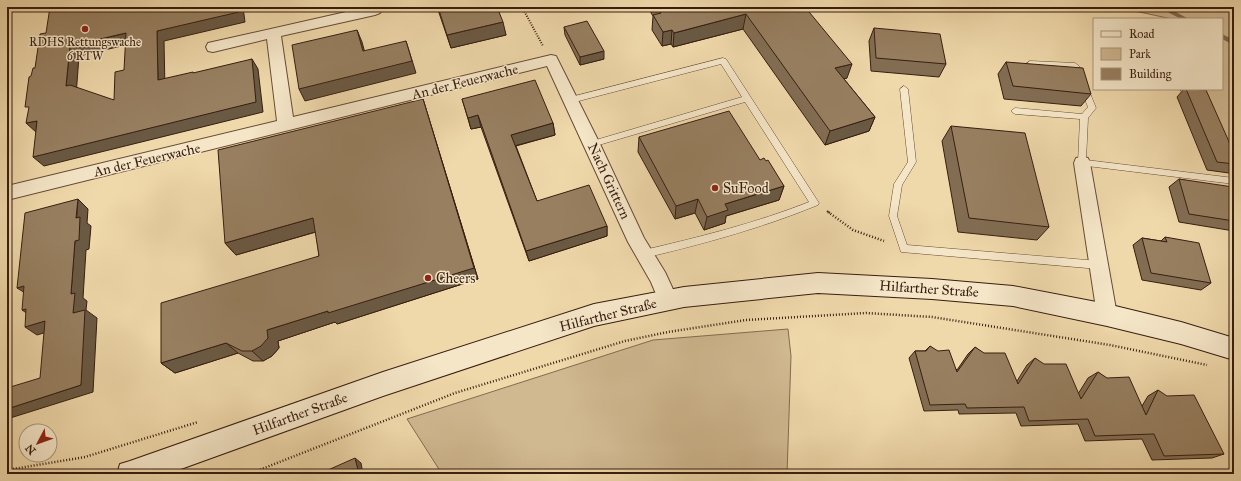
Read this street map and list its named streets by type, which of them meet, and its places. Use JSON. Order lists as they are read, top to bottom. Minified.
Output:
{"streets":{"main road":["Hilfarther Straße"],"street":["An der Feuerwache","Nach Grittern"]},"crossings":[["An der Feuerwache","Nach Grittern"],["Nach Grittern","Hilfarther Straße"]],"places":["RDHS Rettungswache 6 RTW","SuFood","Cheers"],"legend":["Road","Park","Building"],"north":"bottom left"}
